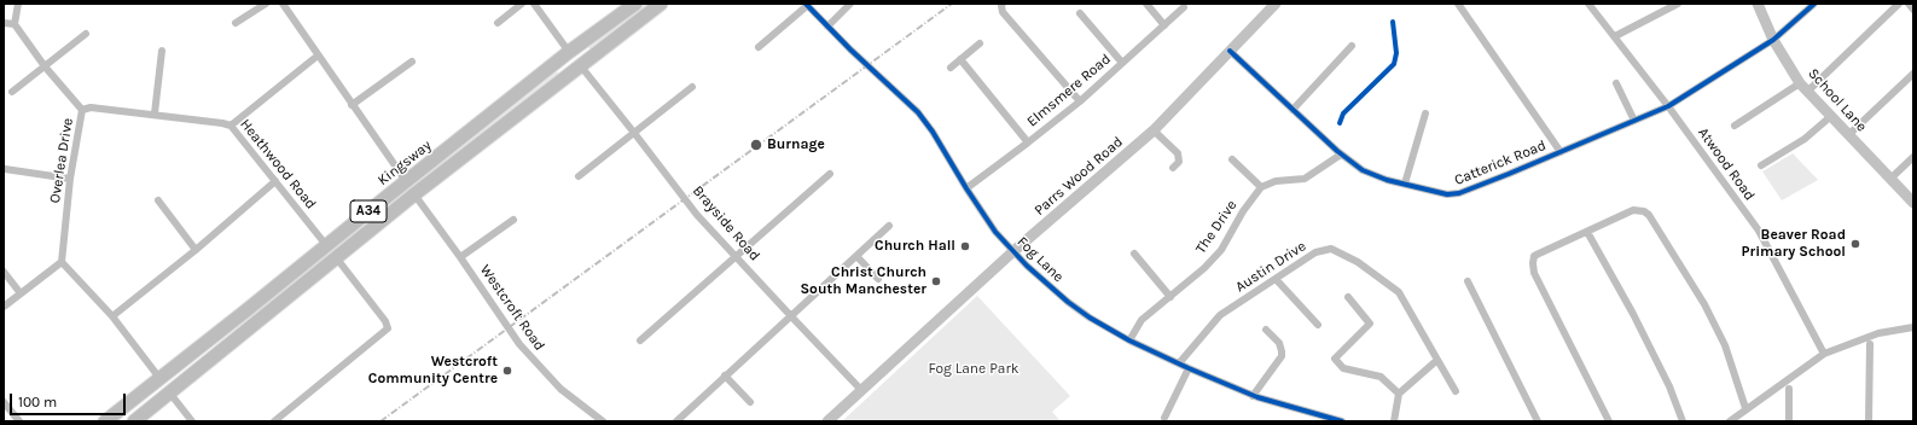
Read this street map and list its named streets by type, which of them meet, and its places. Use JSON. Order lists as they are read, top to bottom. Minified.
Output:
{"streets":{"highway":["Kingsway","A34"],"street":["Elmsmere Road","School Lane","Overlea Drive","Catterick Road","Heathwood Road","Atwood Road","Parrs Wood Road","Brayside Road","The Drive","Fog Lane","Austin Drive","Westcroft Road"]},"crossings":[["Elmsmere Road","Fog Lane"],["School Lane","Catterick Road"],["Overlea Drive","Heathwood Road"],["Kingsway","Heathwood Road"],["Catterick Road","Atwood Road"],["Catterick Road","Parrs Wood Road"],["Parrs Wood Road","Brayside Road"],["Parrs Wood Road","Fog Lane"],["A34","Brayside Road"],["A34","Westcroft Road"],["The Drive","Fog Lane"],["Fog Lane","Austin Drive"]],"parks":["Fog Lane Park"],"places":["Burnage","Beaver Road Primary School","Church Hall","Christ Church South Manchester","Westcroft Community Centre"],"scale_bar":"100 m"}
